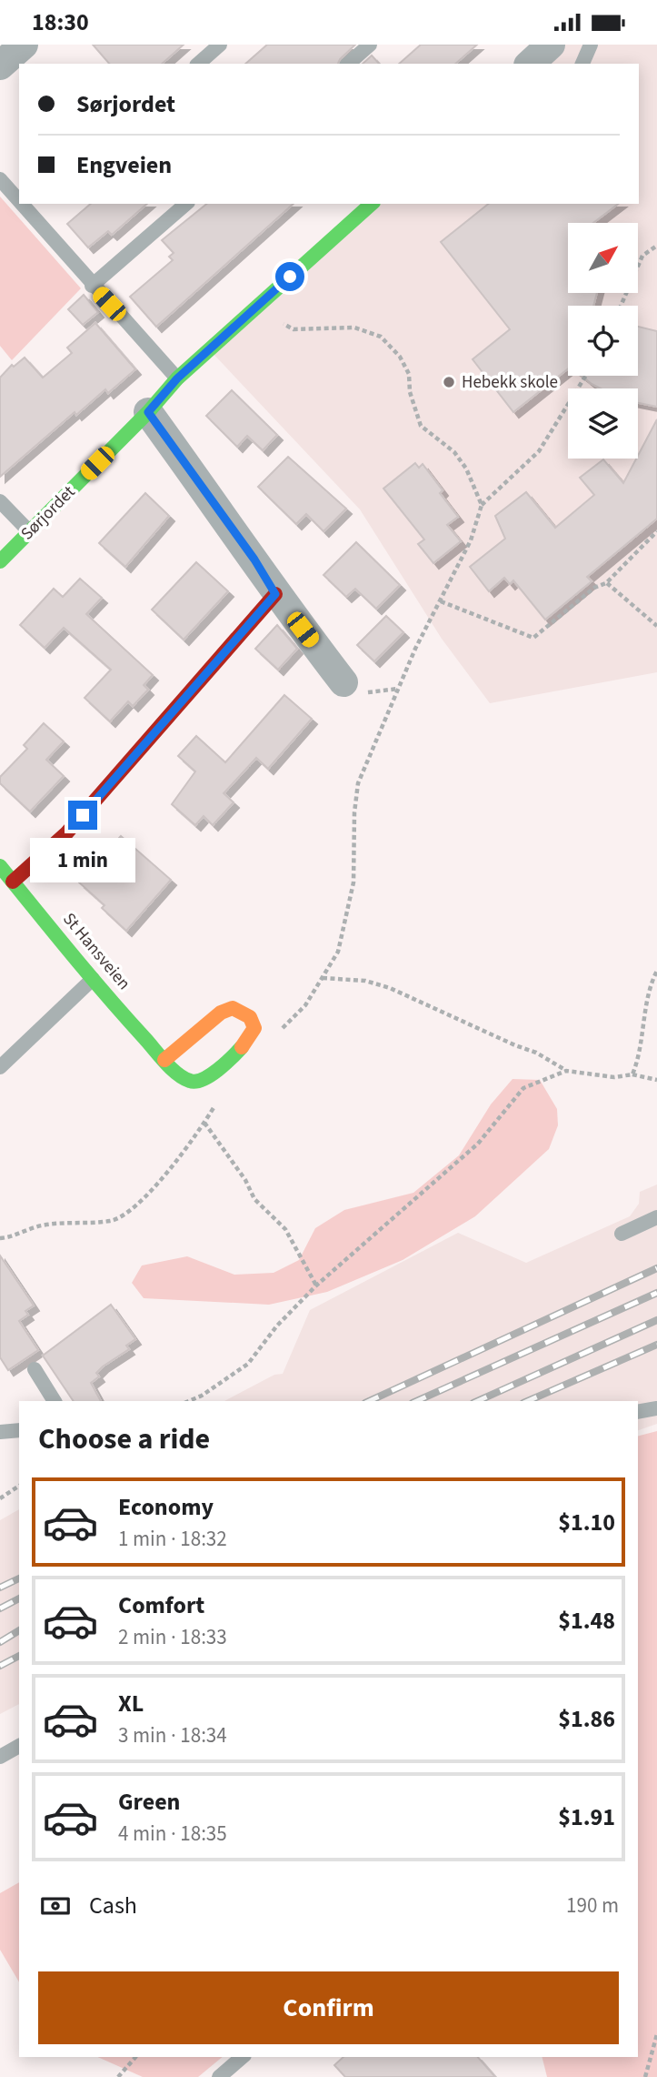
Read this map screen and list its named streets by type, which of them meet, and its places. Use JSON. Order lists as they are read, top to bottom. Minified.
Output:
{"streets":{"street":["Sørjordet","St Hansveien"]},"places":["Hebekk skole"],"north":"top right","page":{"status":"18:30","banner":["Sørjordet","Engveien"],"bubble":"1 min","heading":"Choose a ride","list":[{"name":"Economy","note":"1 min · 18:32","value":"$1.10"},{"name":"Comfort","note":"2 min · 18:33","value":"$1.48"},{"name":"XL","note":"3 min · 18:34","value":"$1.86"},{"name":"Green","note":"4 min · 18:35","value":"$1.91"}],"pay":["Cash","190 m"],"buttons":"Confirm"}}
